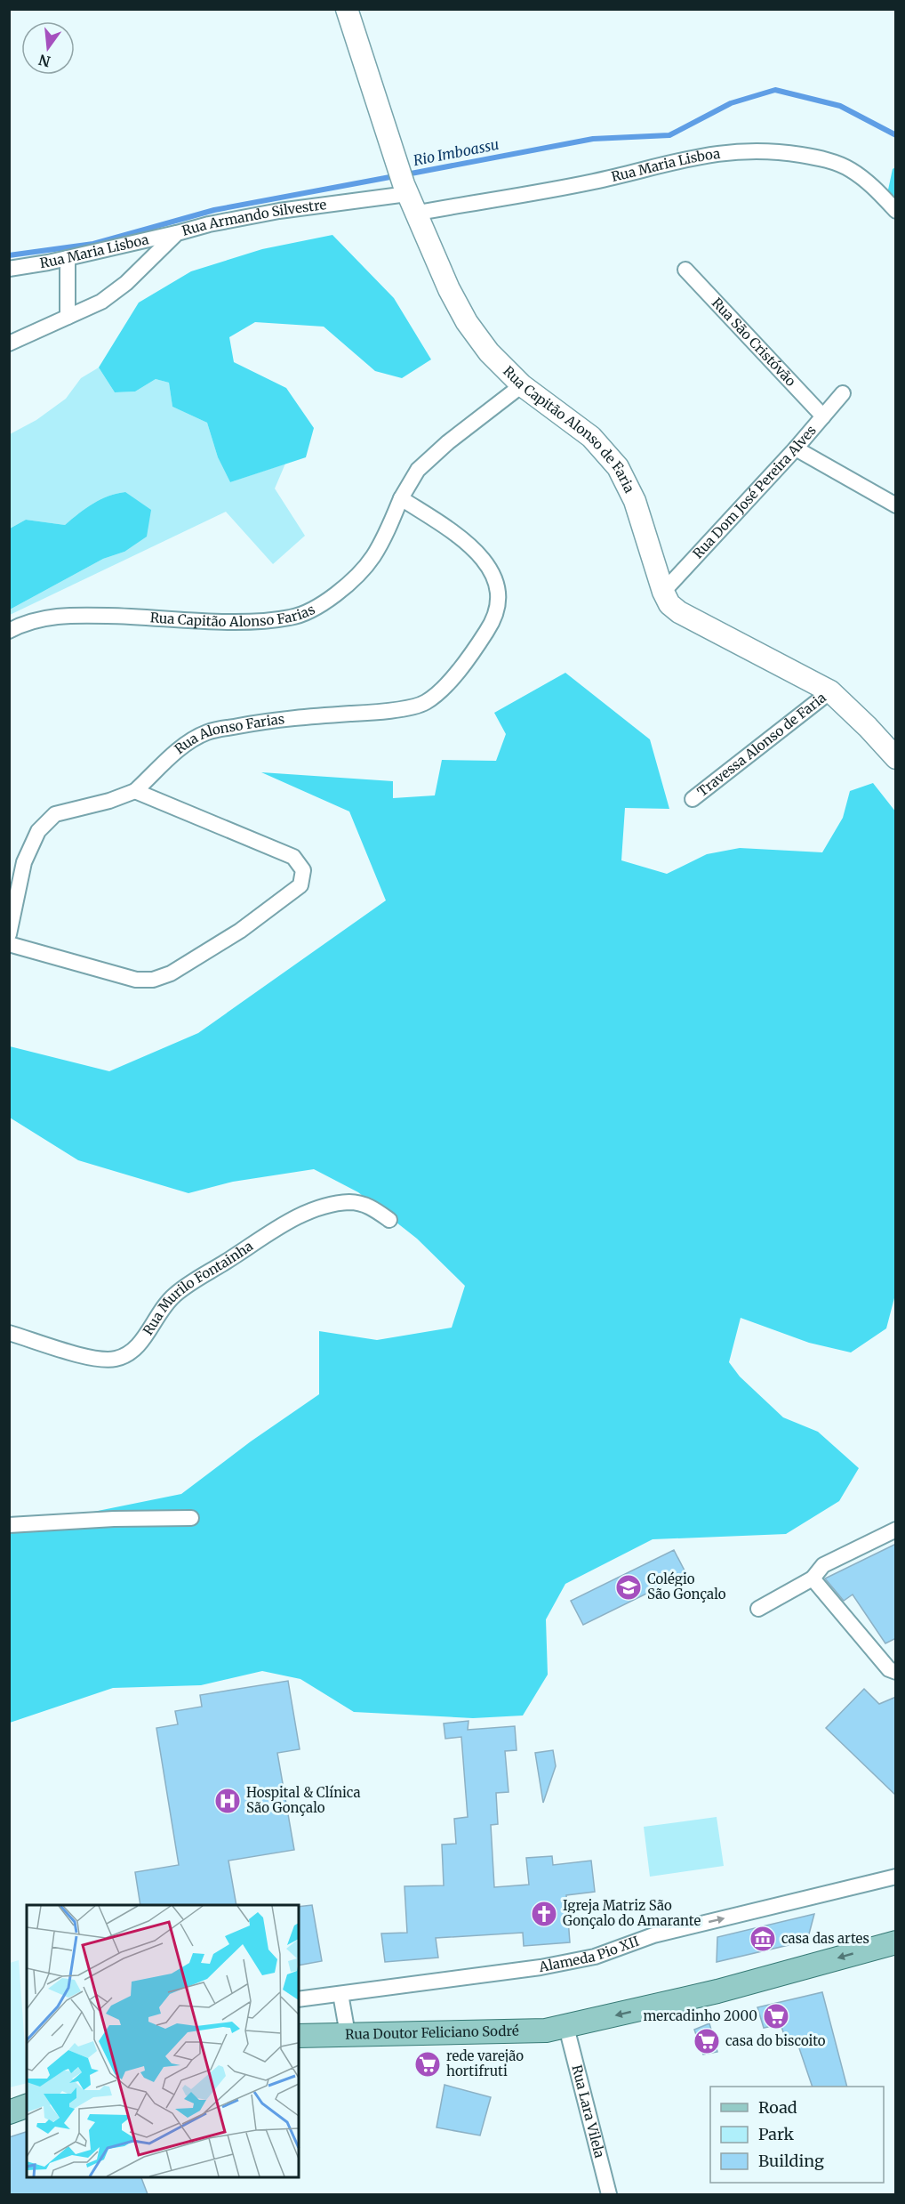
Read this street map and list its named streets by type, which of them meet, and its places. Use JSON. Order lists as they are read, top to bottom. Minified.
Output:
{"streets":{"main road":["Rua Doutor Feliciano Sodré"],"street":["Rua Maria Lisboa","Rua Armando Silvestre","Rua São Cristóvão","Rua Capitão Alonso de Faria","Rua Dom José Pereira Alves","Rua Capitão Alonso Farias","Rua Alonso Farias","Travessa Alonso de Faria","Rua Murilo Fontainha","Alameda Pio XII","Rua Lara Vilela"]},"crossings":[["Rua Maria Lisboa","Rua Armando Silvestre"],["Rua Maria Lisboa","Rua Capitão Alonso de Faria"],["Rua Armando Silvestre","Rua Capitão Alonso de Faria"],["Rua São Cristóvão","Rua Dom José Pereira Alves"],["Rua Capitão Alonso de Faria","Rua Dom José Pereira Alves"],["Rua Capitão Alonso de Faria","Travessa Alonso de Faria"],["Rua Capitão Alonso Farias","Rua Alonso Farias"],["Rua Doutor Feliciano Sodré","Rua Lara Vilela"]],"one_way":["Alameda Pio XII","Rua Doutor Feliciano Sodré"],"water":["Rio Imboassu"],"places":{"school or university":["Colégio São Gonçalo"],"hospital":["Hospital & Clínica São Gonçalo"],"church":["Igreja Matriz São Gonçalo do Amarante"],"museum":["casa das artes"],"supermarket":["mercadinho 2000","casa do biscoito","rede varejão hortifruti"]},"legend":["Road","Park","Building"],"north":"bottom"}
